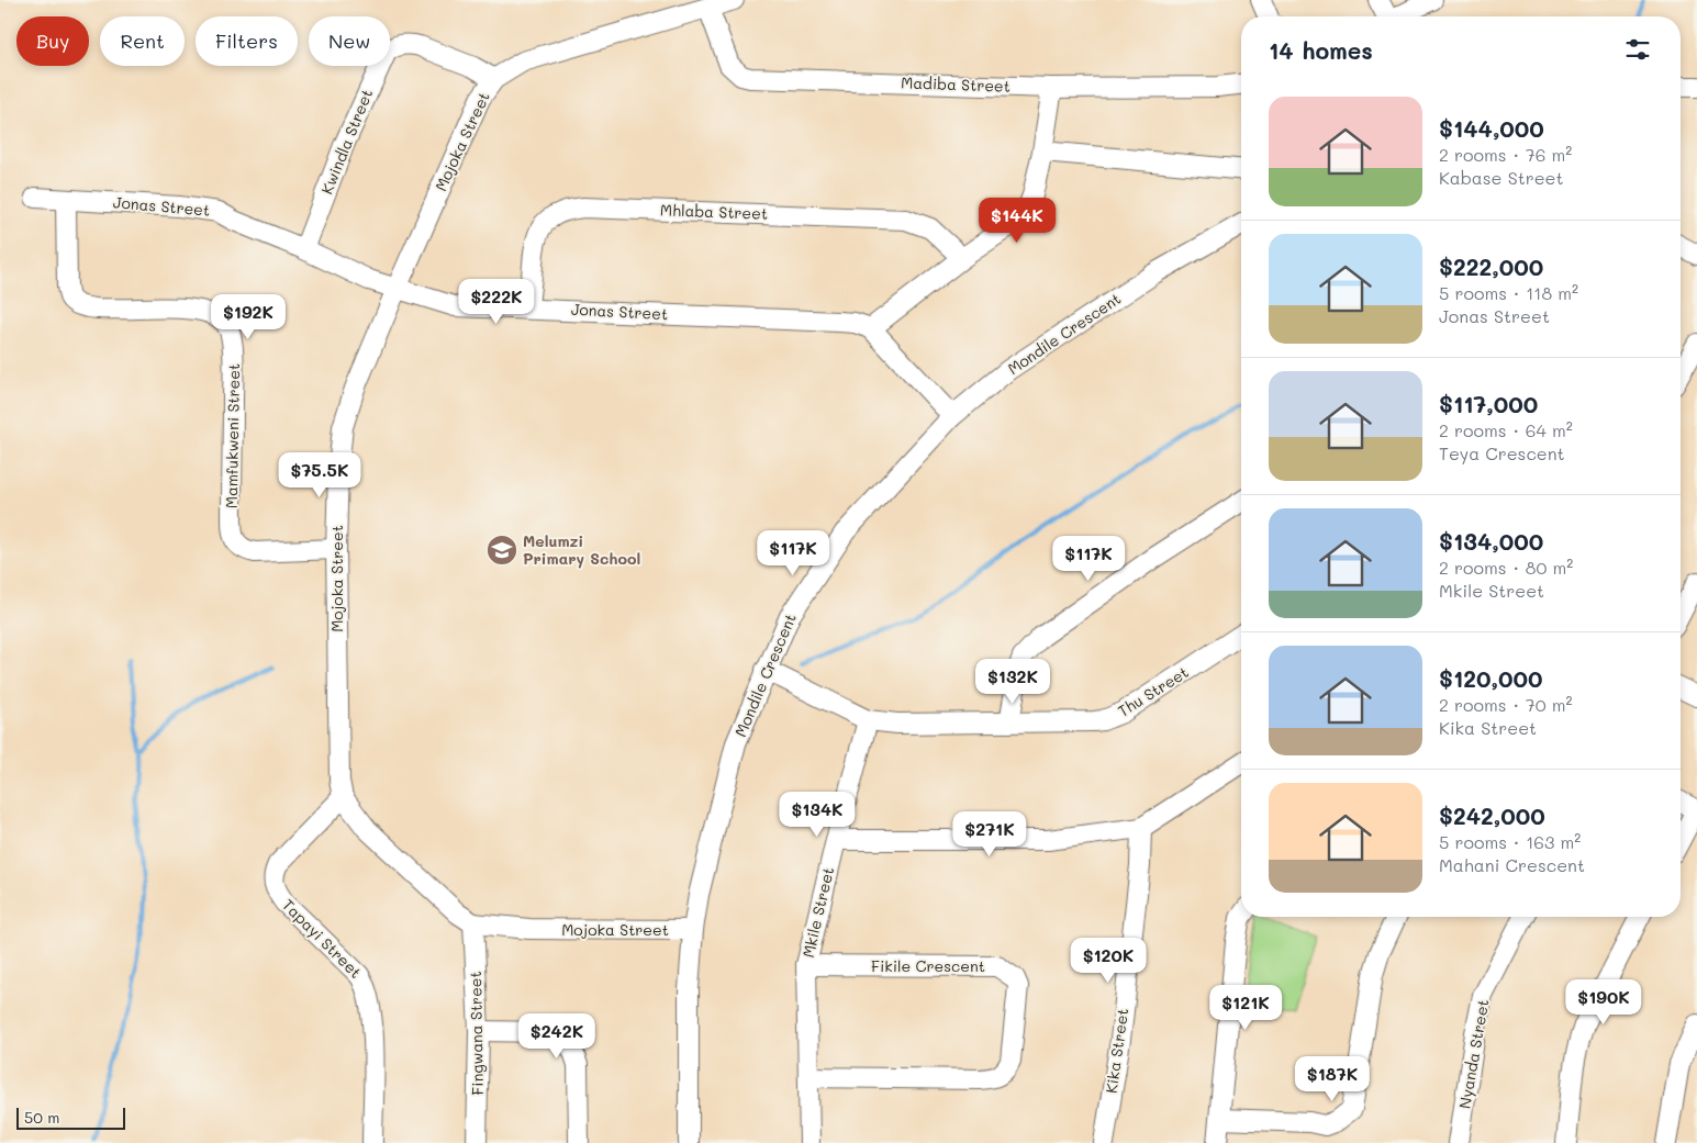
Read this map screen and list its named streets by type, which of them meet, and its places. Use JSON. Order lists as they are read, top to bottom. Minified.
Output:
{"streets":{"street":["Madiba Street","Kwindla Street","Mojoka Street","Jonas Street","Mhlaba Street","Mondile Crescent","Mamfukweni Street","Thu Street","Mkile Street","Tapayi Street","Fikile Crescent","Fingwana Street","Kika Street","Nyanda Street"]},"crossings":[["Madiba Street","Mojoka Street"],["Kwindla Street","Mojoka Street"],["Kwindla Street","Jonas Street"],["Mojoka Street","Jonas Street"],["Mojoka Street","Mondile Crescent"],["Mojoka Street","Mamfukweni Street"],["Mojoka Street","Tapayi Street"],["Mojoka Street","Fingwana Street"],["Jonas Street","Mhlaba Street"],["Jonas Street","Mamfukweni Street"],["Mondile Crescent","Thu Street"],["Thu Street","Mkile Street"],["Mkile Street","Fikile Crescent"]],"places":{"school or university":["Melumzi Primary School"]},"scale_bar":"50 m","page":{"chip":["Buy","Rent","Filters","New"],"heading":"14 homes","list":[{"name":"$144,000","note":"2 rooms · 76 m² · Kabase Street"},{"name":"$222,000","note":"5 rooms · 118 m² · Jonas Street"},{"name":"$117,000","note":"2 rooms · 64 m² · Teya Crescent"},{"name":"$134,000","note":"2 rooms · 80 m² · Mkile Street"},{"name":"$120,000","note":"2 rooms · 70 m² · Kika Street"},{"name":"$242,000","note":"5 rooms · 163 m² · Mahani Crescent"}],"price":["$144K","$222K","$192K","$75.5K","$117K","$117K","$132K","$134K","$271K","$120K","$190K","$121K","$242K","$187K"],"scale":"50 m"}}
